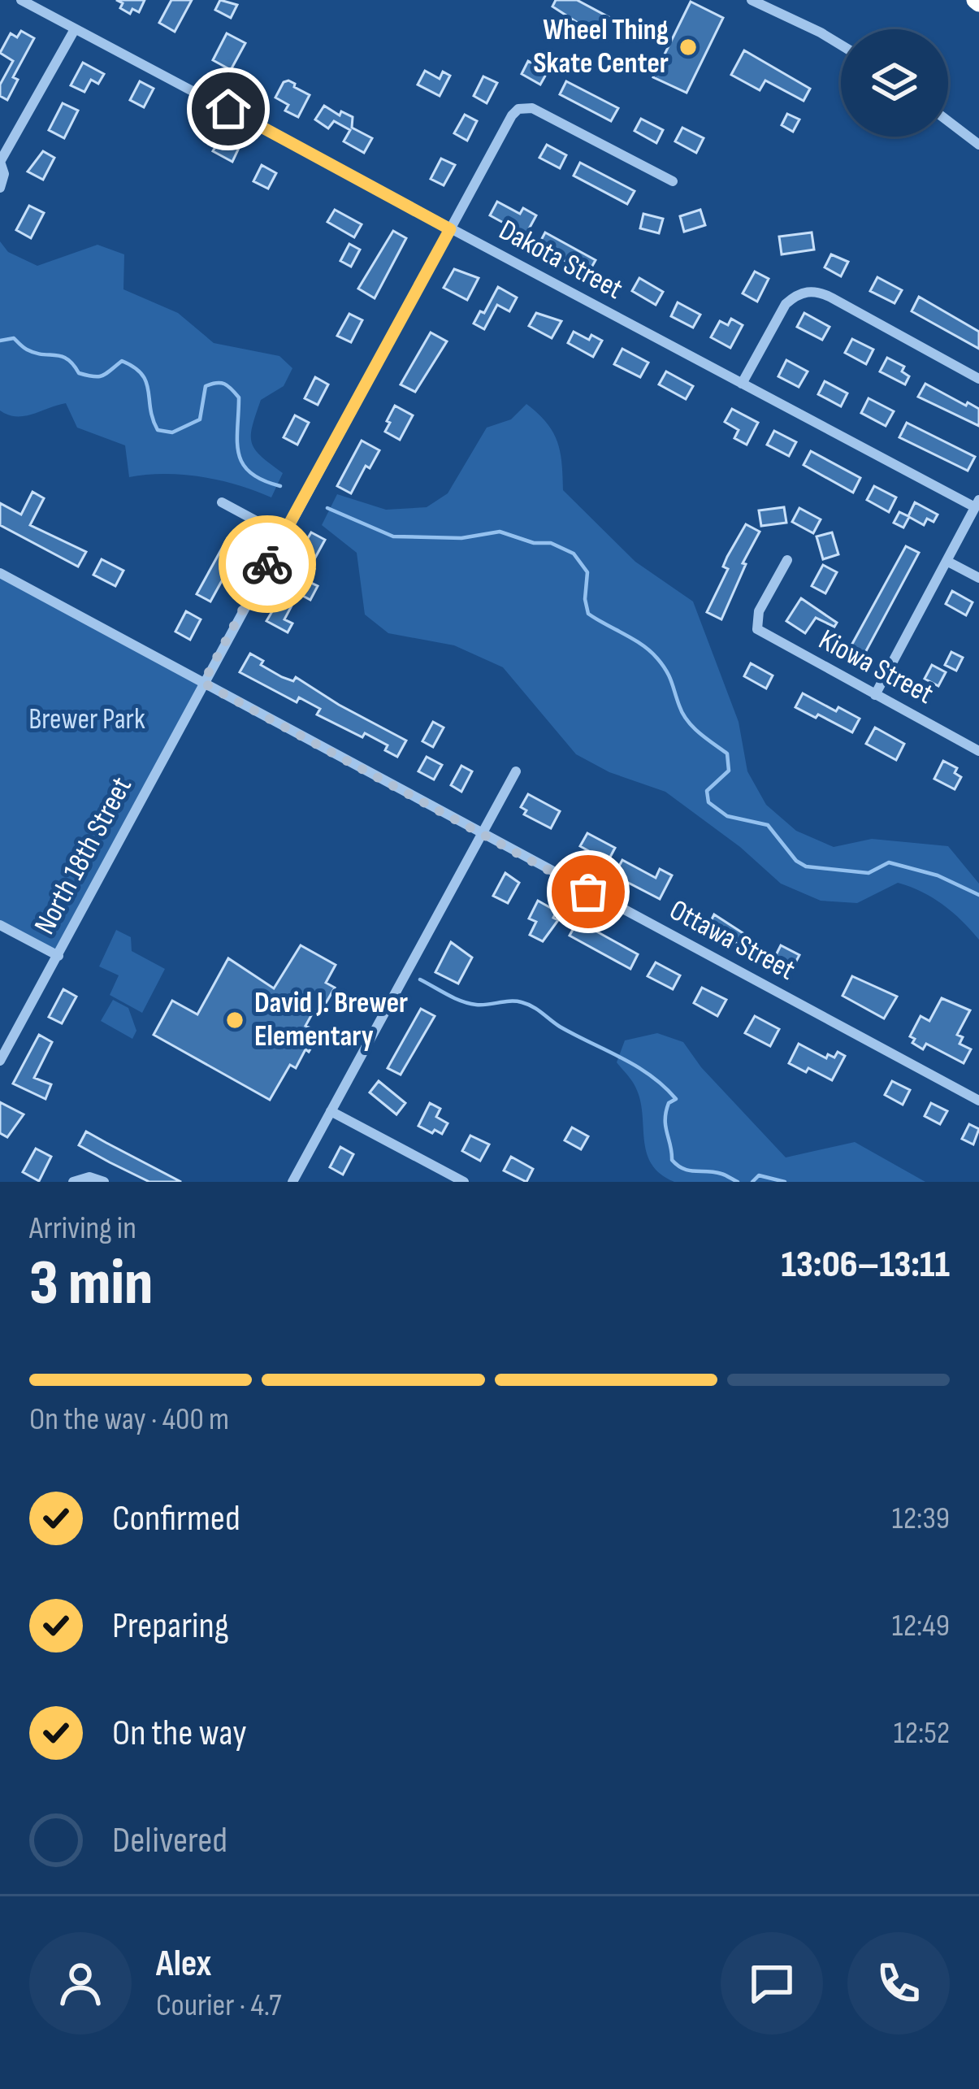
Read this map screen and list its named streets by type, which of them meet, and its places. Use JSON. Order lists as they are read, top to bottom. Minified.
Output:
{"streets":{"street":["Dakota Street","Kiowa Street","North 18th Street","Ottawa Street"]},"crossings":[["Dakota Street","North 18th Street"],["North 18th Street","Ottawa Street"]],"parks":["Brewer Park"],"places":["Wheel Thing Skate Center","David J. Brewer Elementary"],"page":{"heading":["3 min","Arriving in","13:06–13:11"],"panel":["Alex","Courier · 4.7"],"bar":"On the way · 400 m","list":[["Confirmed","12:39"],["Preparing","12:49"],["On the way","12:52"],"Delivered"]}}
